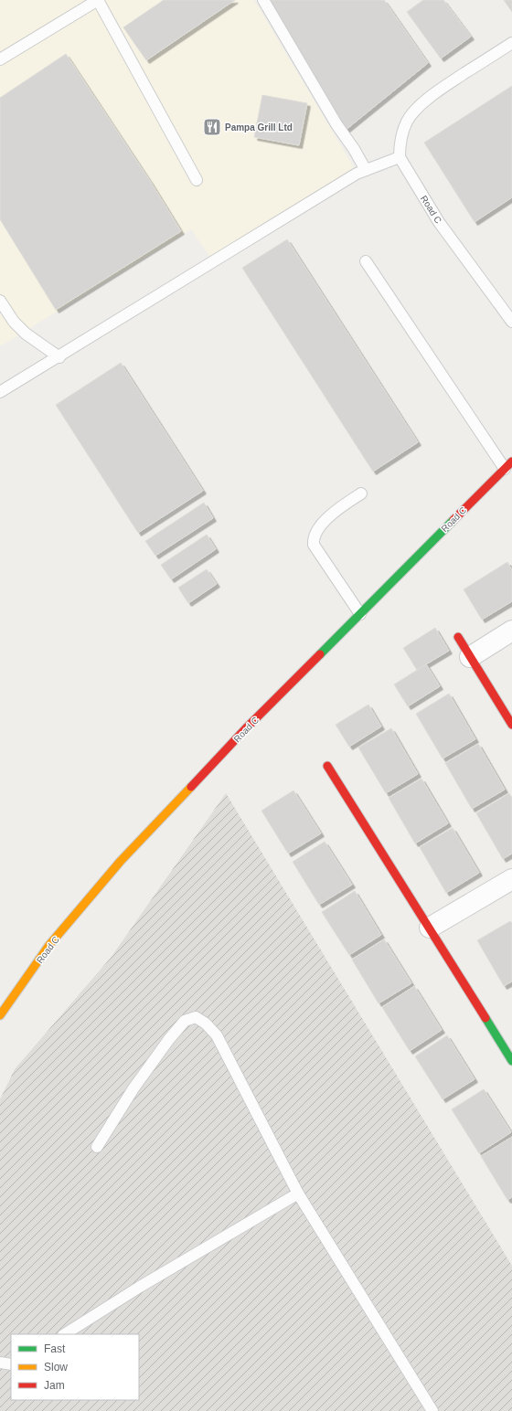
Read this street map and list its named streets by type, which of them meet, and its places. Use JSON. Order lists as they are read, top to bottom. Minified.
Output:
{"streets":{"street":["Road C"]},"places":{"restaurant":["Pampa Grill Ltd"]},"legend":["Fast","Slow","Jam"]}
